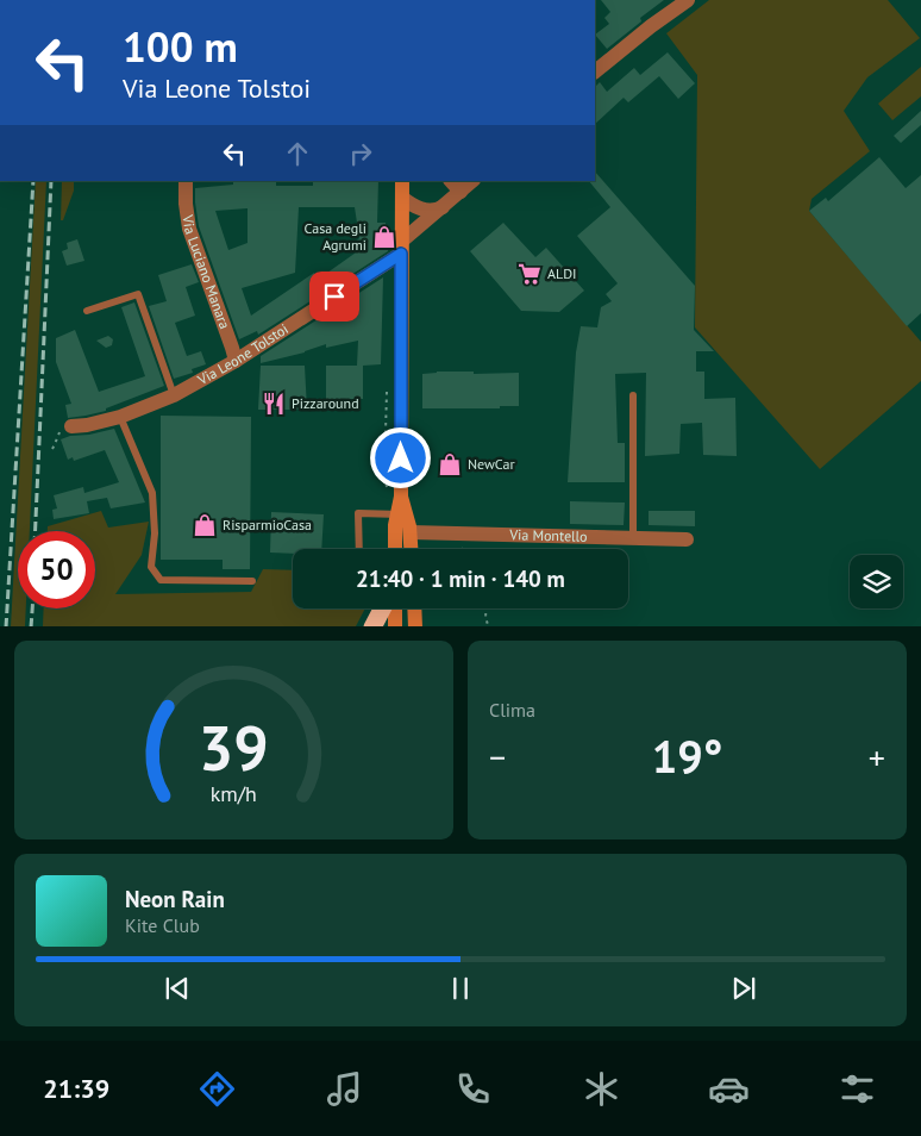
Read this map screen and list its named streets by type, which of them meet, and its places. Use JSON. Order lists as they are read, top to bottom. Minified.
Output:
{"streets":{"street":["Via Luciano Manara","Via Leone Tolstoi","Via Montello"]},"crossings":[["Via Luciano Manara","Via Leone Tolstoi"]],"places":{"shop":["Casa degli Agrumi","NewCar","RisparmioCasa"],"supermarket":["ALDI"],"restaurant":["Pizzaround"]},"page":{"turn":["100 m","Via Leone Tolstoi"],"limit":"50","trip":"21:40 · 1 min · 140 m","tile":"Clima","heat":["−","19°","+"],"song":["Neon Rain","Kite Club"],"tabs":"21:39","gauge":["39","km/h"]}}
